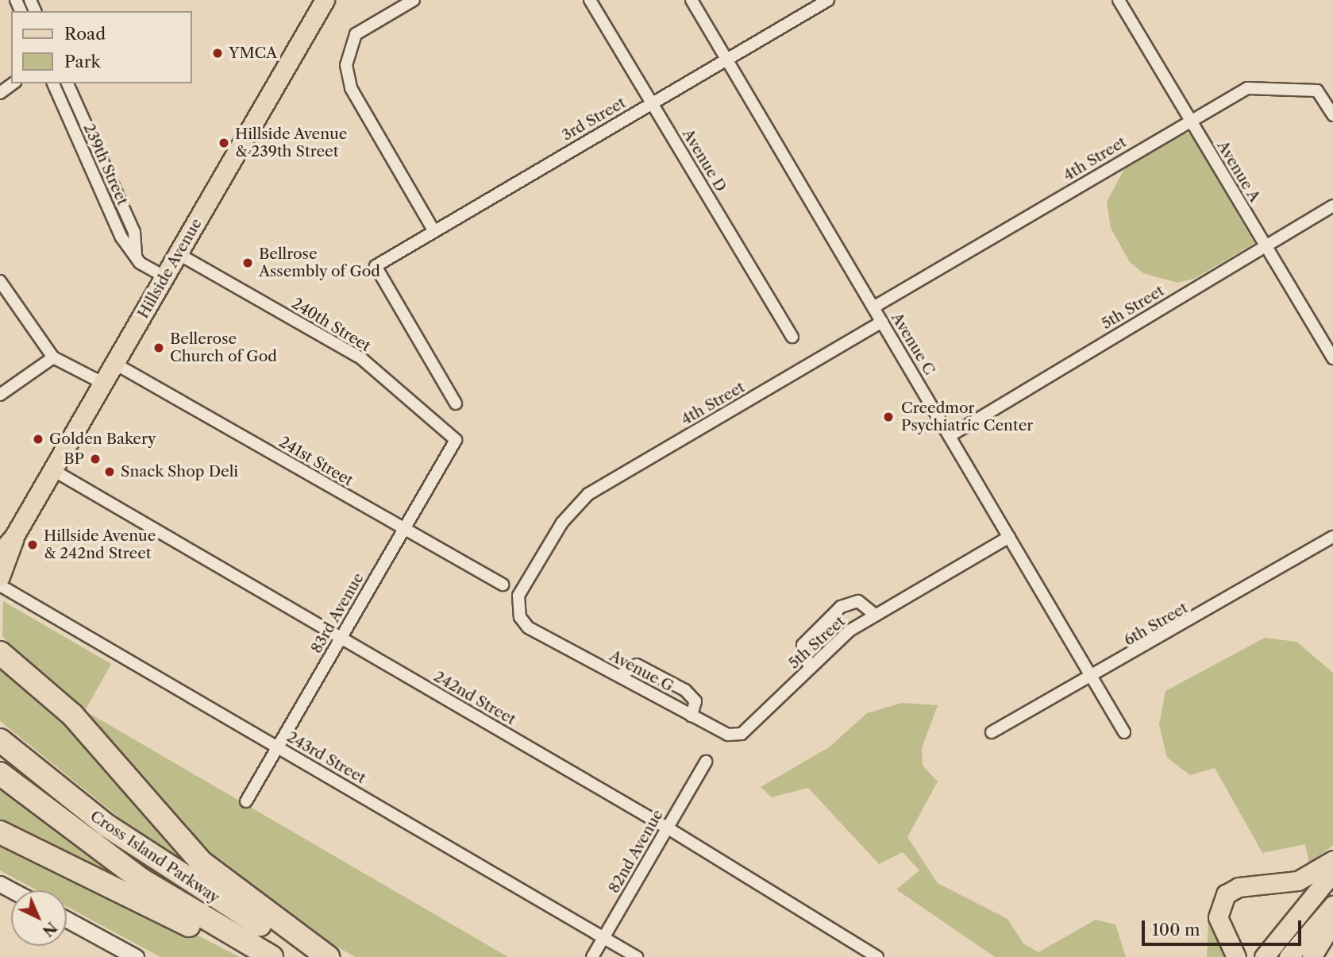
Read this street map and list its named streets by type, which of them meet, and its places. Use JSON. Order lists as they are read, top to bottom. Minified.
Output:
{"streets":{"highway":["Cross Island Parkway"],"main road":["Hillside Avenue"],"street":["3rd Street","4th Street","Avenue D","239th Street","Avenue A","5th Street","240th Street","Avenue C","241st Street","83rd Avenue","6th Street","Avenue G","242nd Street","243rd Street","82nd Avenue"]},"crossings":[["3rd Street","Avenue D"],["3rd Street","Avenue C"],["4th Street","Avenue A"],["4th Street","Avenue C"],["4th Street","Avenue G"],["239th Street","Hillside Avenue"],["Avenue A","5th Street"],["Hillside Avenue","240th Street"],["Hillside Avenue","241st Street"],["Hillside Avenue","242nd Street"],["5th Street","Avenue C"],["5th Street","Avenue G"],["240th Street","83rd Avenue"],["Avenue C","6th Street"],["241st Street","83rd Avenue"],["83rd Avenue","242nd Street"],["83rd Avenue","243rd Street"],["242nd Street","82nd Avenue"],["243rd Street","82nd Avenue"]],"places":["YMCA","Hillside Avenue & 239th Street","Bellrose Assembly of God","Bellerose Church of God","Creedmor Psychiatric Center","Golden Bakery","BP","Snack Shop Deli","Hillside Avenue & 242nd Street"],"legend":["Road","Park"],"scale_bar":"100 m","north":"bottom right"}
